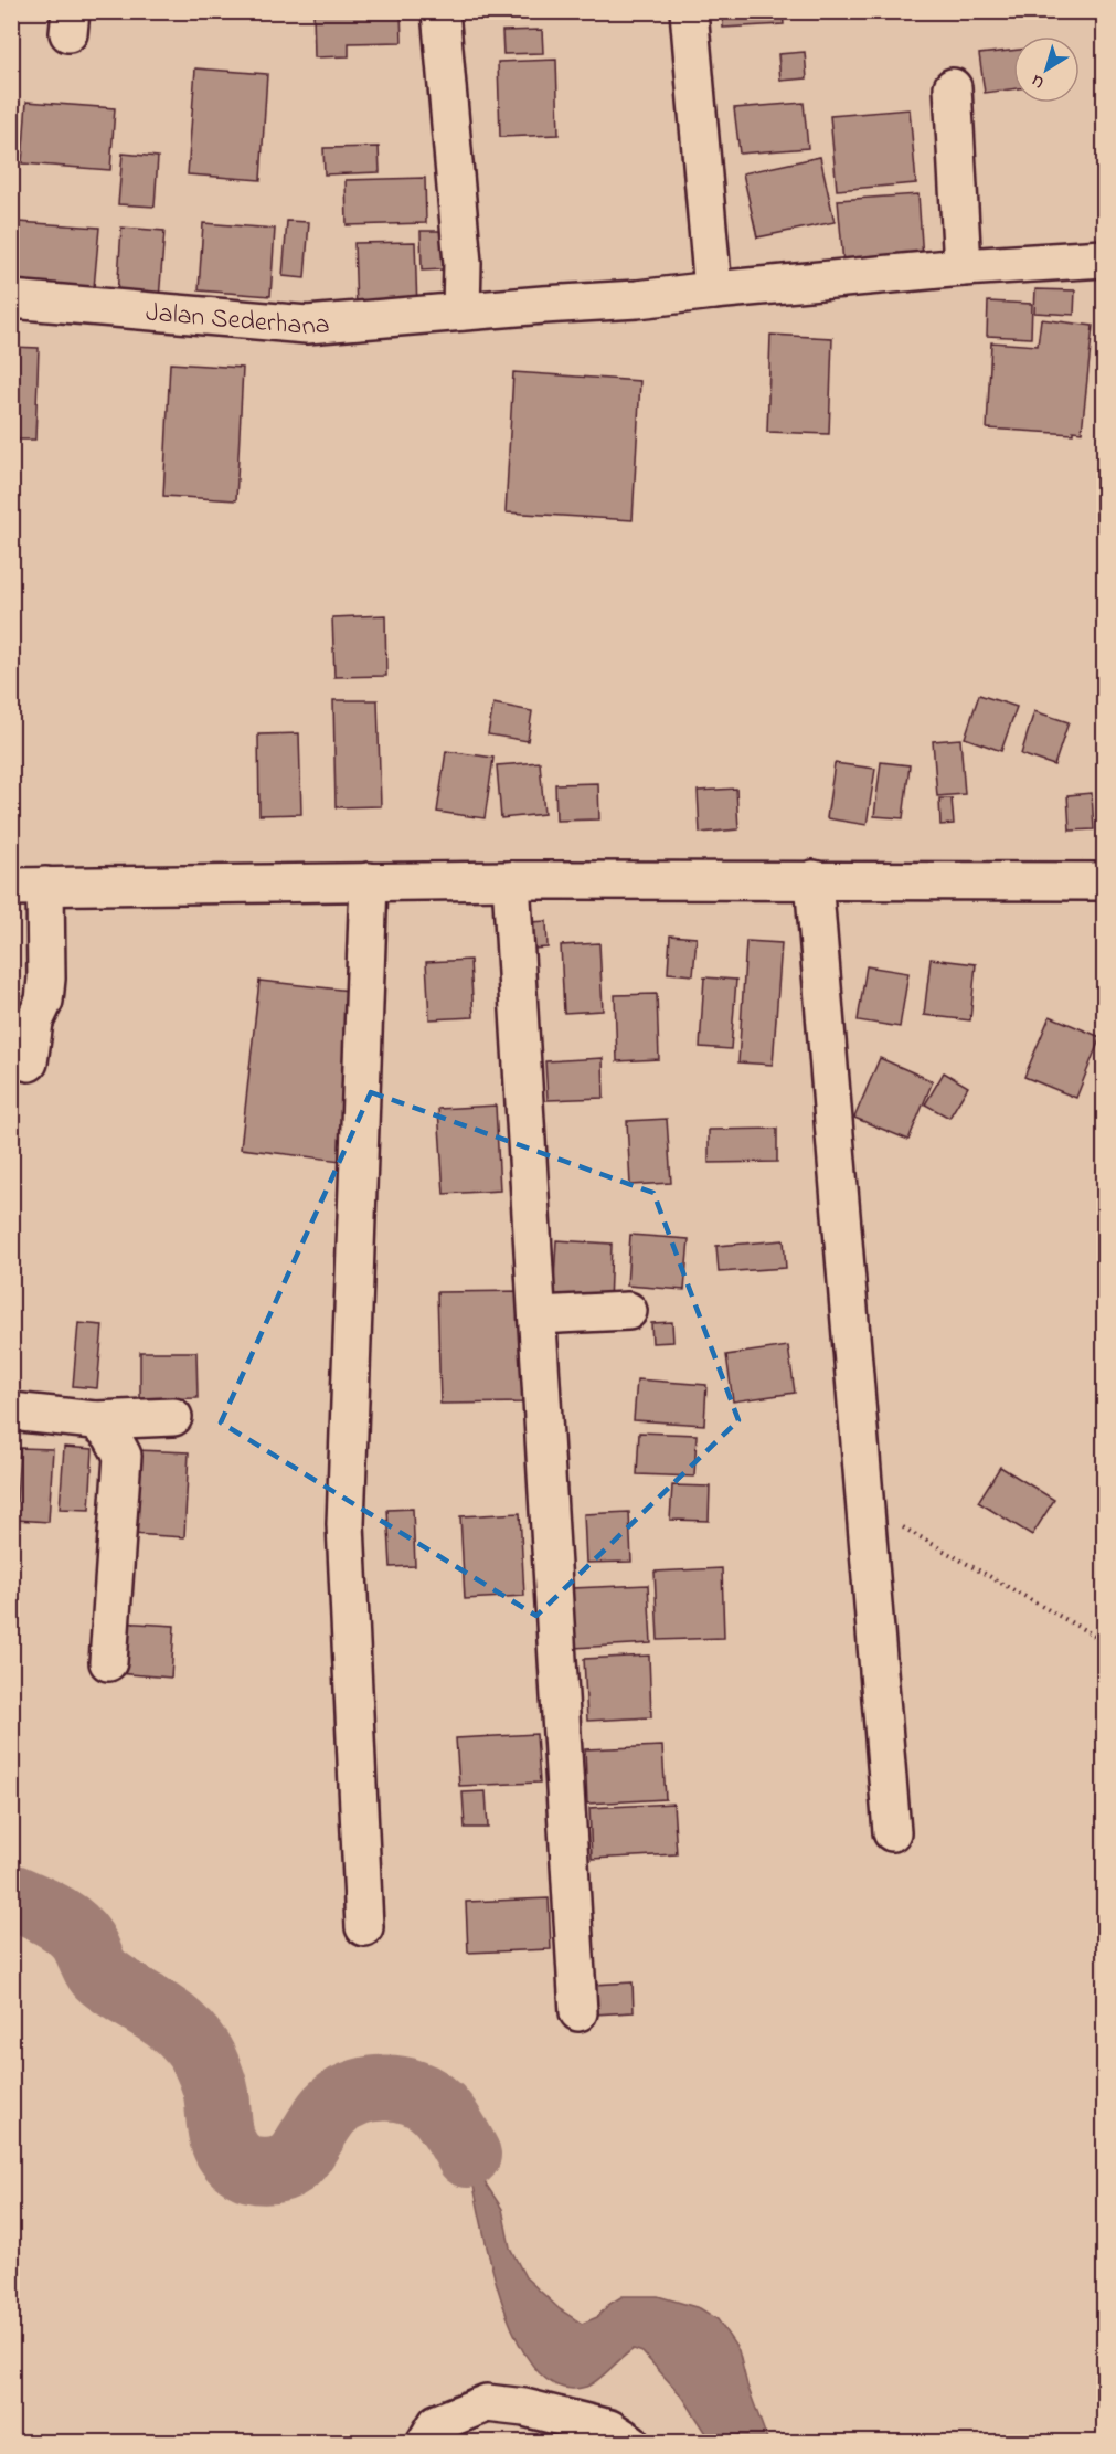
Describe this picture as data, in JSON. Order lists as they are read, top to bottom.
{
  "streets": {
    "main road": ["Jalan Sederhana"]
  },
  "north": "bottom left"
}
